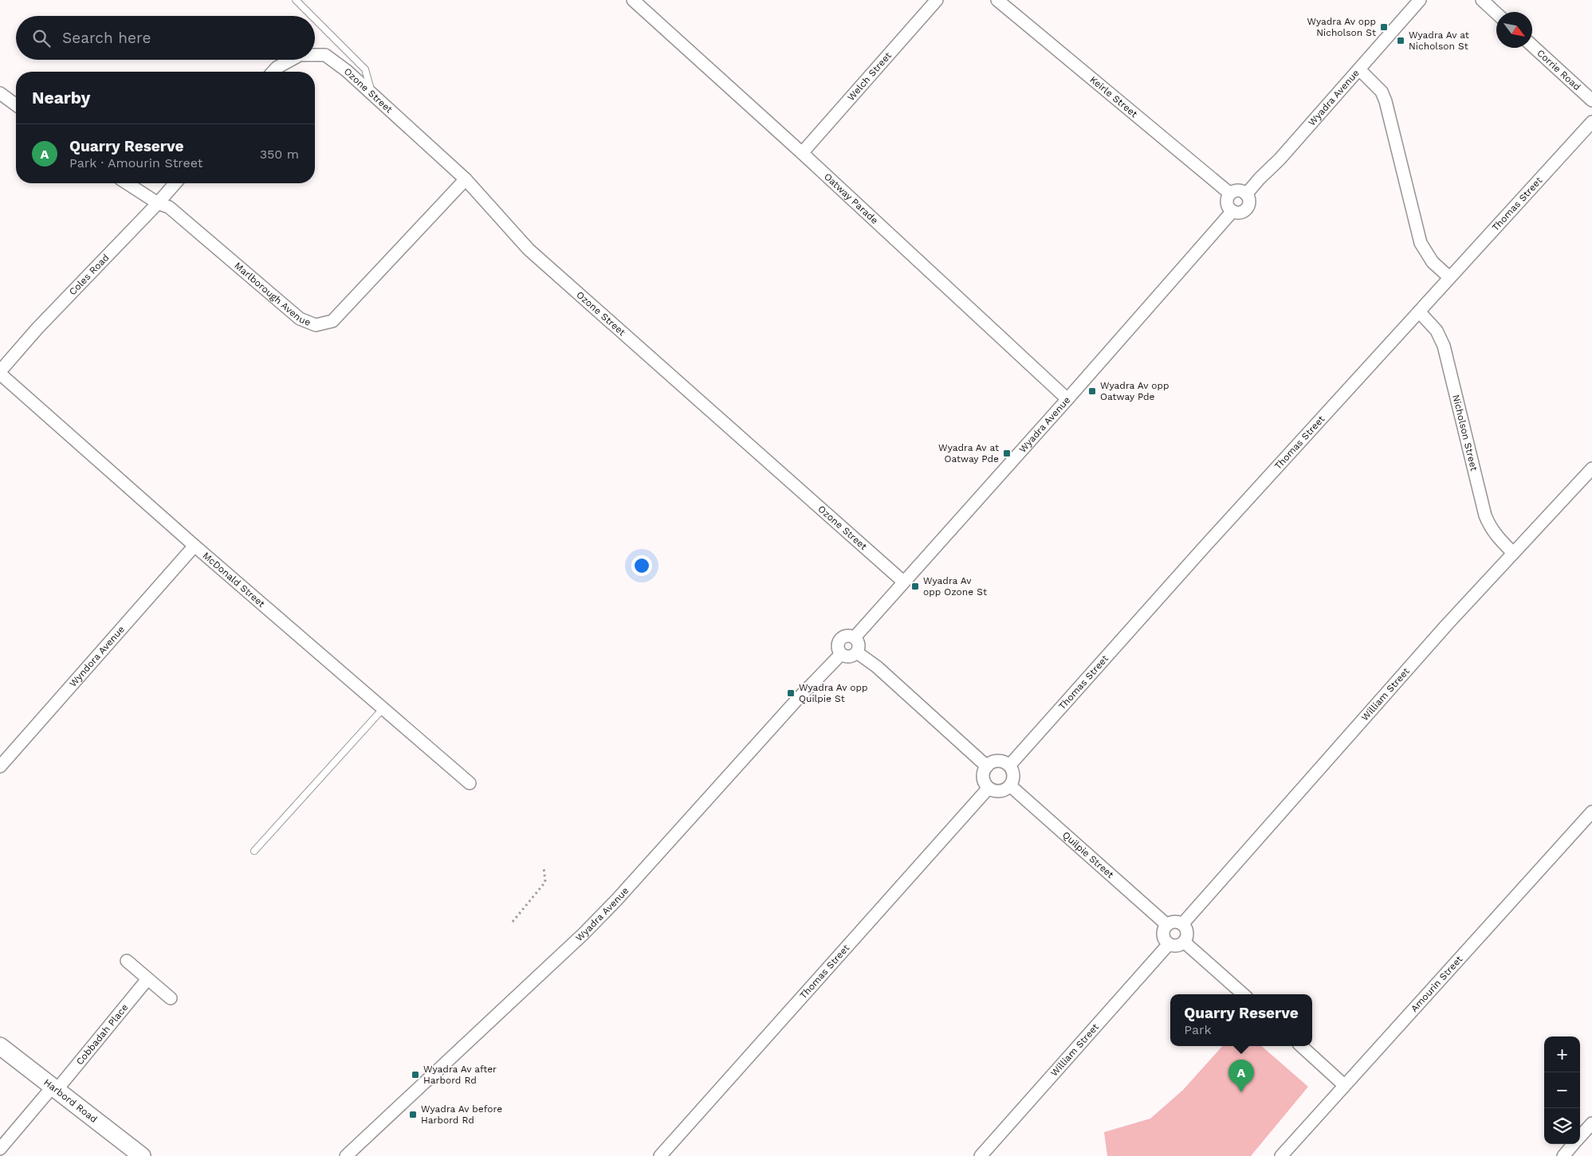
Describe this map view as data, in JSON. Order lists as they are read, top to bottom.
{
  "streets": {
    "main road": ["Harbord Road"],
    "street": [
      "Corrie Road",
      "Welch Street",
      "Ozone Street",
      "Keirle Street",
      "Wyadra Avenue",
      "Oatway Parade",
      "Thomas Street",
      "Coles Road",
      "Marlborough Avenue",
      "Nicholson Street",
      "McDonald Street",
      "Wyndora Avenue",
      "William Street",
      "Quilpie Street",
      "Amourin Street",
      "Cobbadah Place"
    ]
  },
  "crossings": [
    ["Welch Street", "Oatway Parade"],
    ["Ozone Street", "Wyadra Avenue"],
    ["Ozone Street", "Marlborough Avenue"],
    ["Keirle Street", "Wyadra Avenue"],
    ["Wyadra Avenue", "Oatway Parade"],
    ["Thomas Street", "Nicholson Street"],
    ["Thomas Street", "Quilpie Street"],
    ["Coles Road", "Marlborough Avenue"],
    ["Nicholson Street", "William Street"],
    ["McDonald Street", "Wyndora Avenue"],
    ["William Street", "Quilpie Street"],
    ["Cobbadah Place", "Harbord Road"]
  ],
  "places": {
    "transit": [
      "Wyadra Av opp Nicholson St",
      "Wyadra Av at Nicholson St",
      "Wyadra Av opp Oatway Pde",
      "Wyadra Av at Oatway Pde",
      "Wyadra Av opp Ozone St",
      "Wyadra Av opp Quilpie St",
      "Wyadra Av after Harbord Rd",
      "Wyadra Av before Harbord Rd"
    ]
  },
  "north": "bottom right",
  "page": {
    "search": "Search here",
    "heading": "Nearby",
    "list": [
      {
        "mark": "A",
        "name": "Quarry Reserve",
        "note": "Park · Amourin Street",
        "value": "350 m"
      }
    ],
    "popup": ["Quarry Reserve", "Park"],
    "map_buttons": ["+", "−"],
    "pins": "A"
  }
}
